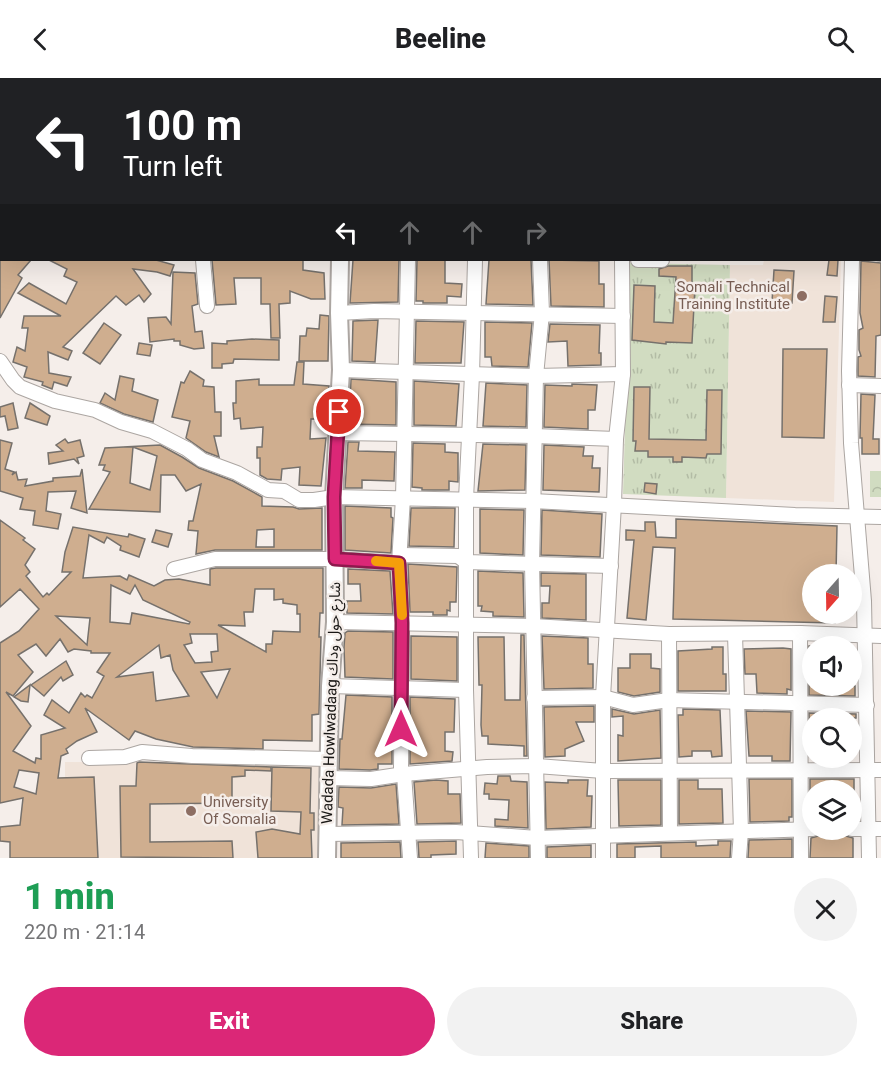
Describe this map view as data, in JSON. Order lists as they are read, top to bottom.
{
  "streets": {
    "street": ["Wadada Howlwadaag شارع حول وداك"]
  },
  "places": ["Somali Technical Training Institute", "University Of Somalia"],
  "north": "bottom",
  "page": {
    "header": "Beeline",
    "turn": ["100 m", "Turn left"],
    "heading": ["1 min", "220 m · 21:14"],
    "buttons": ["Exit", "Share"]
  }
}
